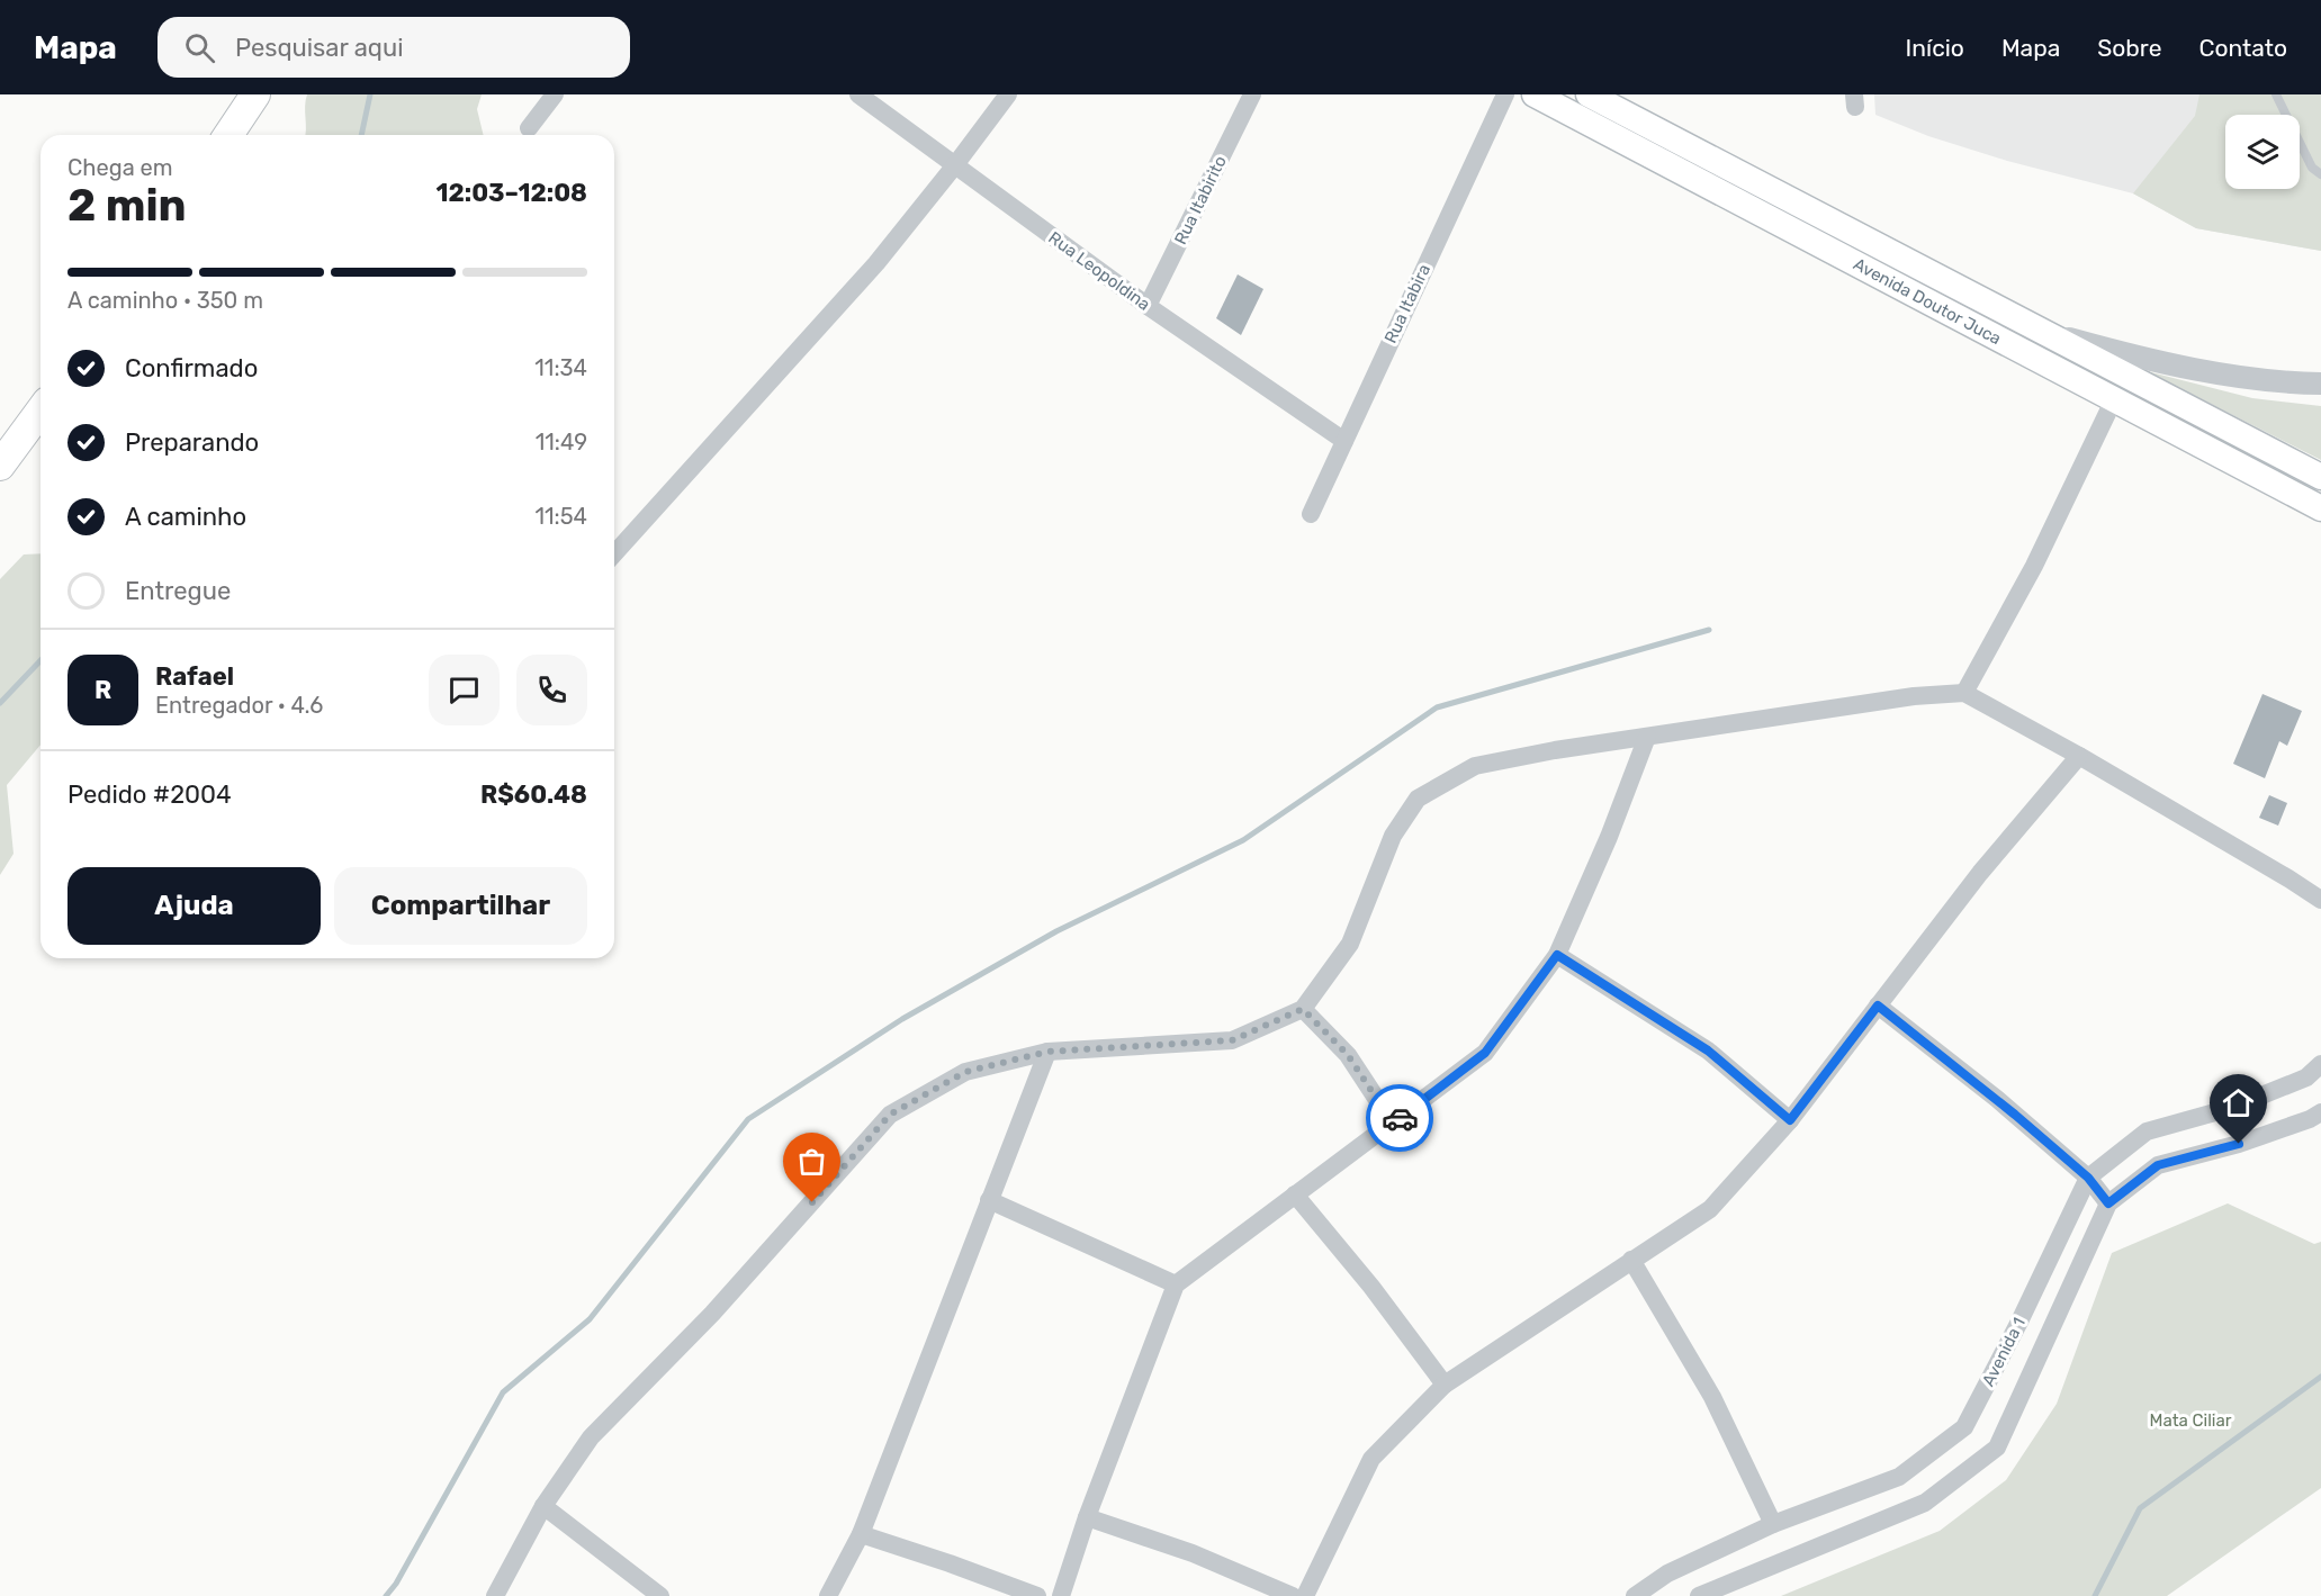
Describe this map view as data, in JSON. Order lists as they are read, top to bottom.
{
  "streets": {
    "main road": ["Avenida Doutor Juca"],
    "street": [
      "Rua Itabirito",
      "Rua Leopoldina",
      "Rua Itabira",
      "Avenida 1"
    ]
  },
  "crossings": [
    ["Rua Itabirito", "Rua Leopoldina"],
    ["Rua Leopoldina", "Rua Itabira"]
  ],
  "parks": ["Mata Ciliar"],
  "page": {
    "header": "Mapa",
    "search": "Pesquisar aqui",
    "nav": [
      "Início",
      "Mapa",
      "Sobre",
      "Contato"
    ],
    "heading": ["2 min", "Chega em", "12:03–12:08"],
    "panel": [
      "Rafael",
      "Entregador · 4.6",
      "Pedido #2004",
      "R$60.48"
    ],
    "bar": "A caminho · 350 m",
    "list": [
      ["Confirmado", "11:34"],
      ["Preparando", "11:49"],
      ["A caminho", "11:54"],
      "Entregue"
    ],
    "round": "R",
    "buttons": ["Ajuda", "Compartilhar"]
  }
}
